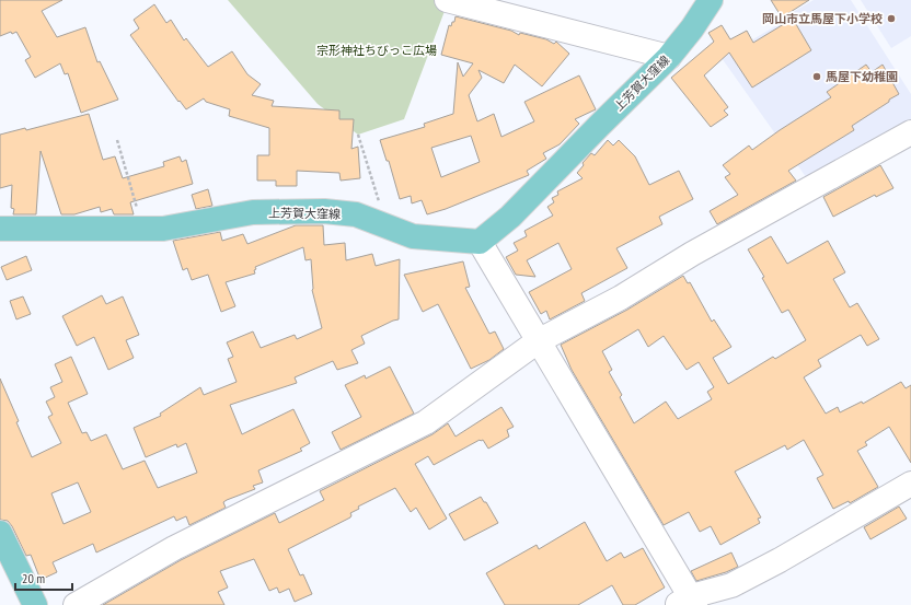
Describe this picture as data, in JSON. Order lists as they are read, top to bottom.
{
  "streets": {
    "main road": ["上芳賀大窪線"]
  },
  "parks": ["宗形神社ちびっこ広場"],
  "places": ["岡山市立馬屋下小学校", "馬屋下幼稚園"],
  "scale_bar": "20 m"
}
